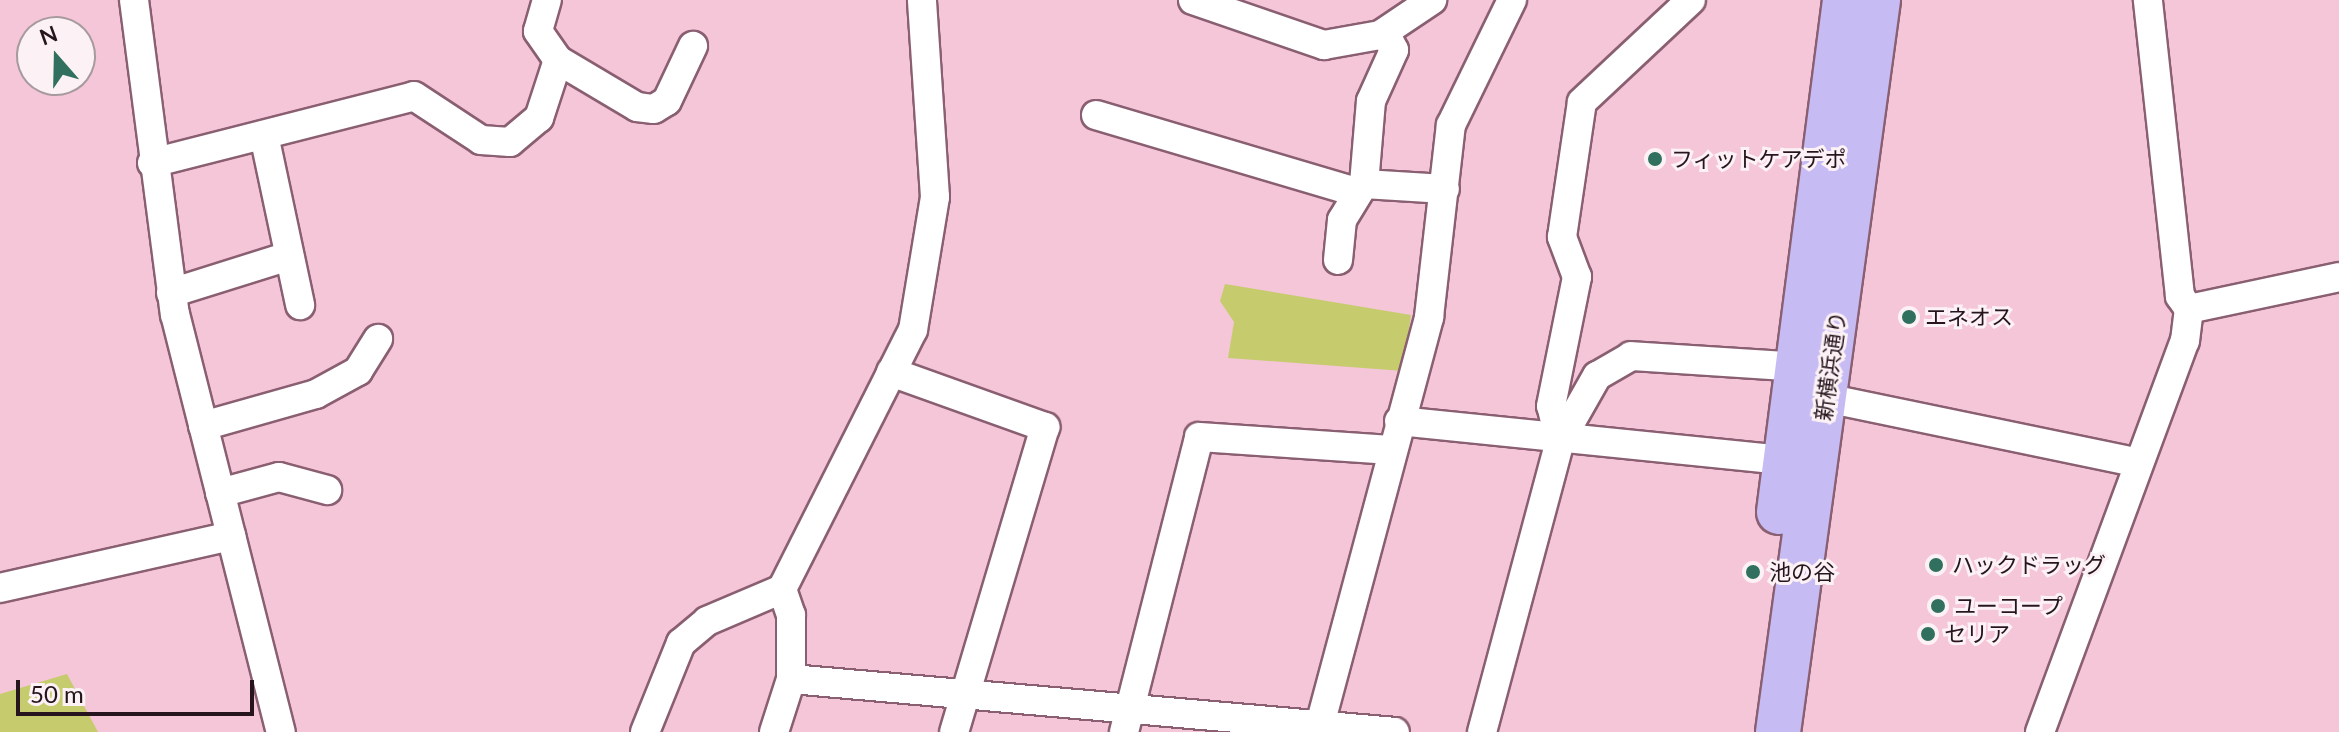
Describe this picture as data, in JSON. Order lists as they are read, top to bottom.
{
  "streets": {
    "main road": ["新横浜通り"]
  },
  "places": [
    "フィットケアデポ",
    "エネオス",
    "ハックドラッグ",
    "池の谷",
    "ユーコープ",
    "セリア"
  ],
  "scale_bar": "50 m",
  "north": "top"
}
